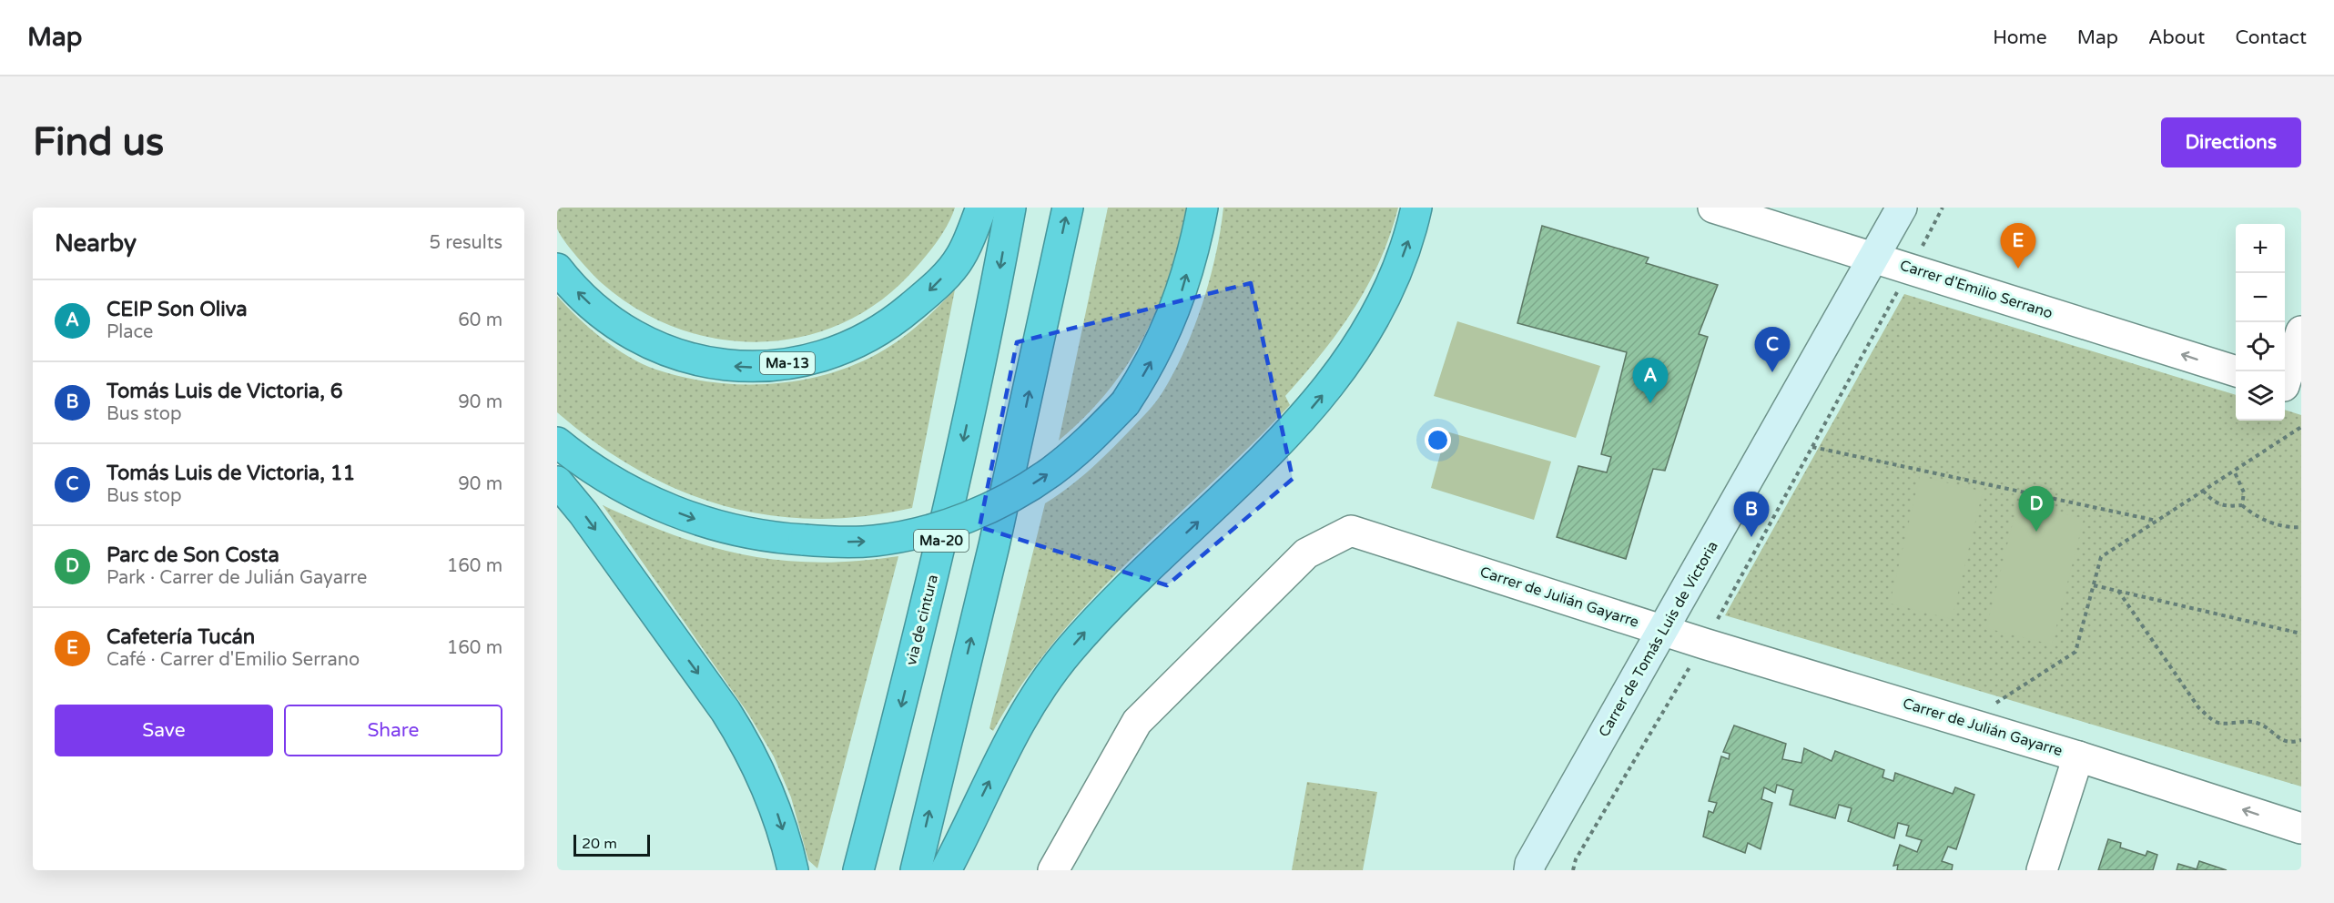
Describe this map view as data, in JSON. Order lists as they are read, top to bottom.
{
  "streets": {
    "highway": ["Ma-13", "Ma-20", "via de cintura"],
    "street": ["Carrer d'Emilio Serrano", "Carrer de Julián Gayarre", "Carrer de Tomás Luis de Victoria"]
  },
  "crossings": [
    ["Carrer d'Emilio Serrano", "Carrer de Tomás Luis de Victoria"],
    ["Carrer de Julián Gayarre", "Carrer de Tomás Luis de Victoria"]
  ],
  "one_way": ["Carrer d'Emilio Serrano"],
  "scale_bar": "20 m",
  "page": {
    "header": "Map",
    "nav": [
      "Home",
      "Map",
      "About",
      "Contact"
    ],
    "buttons": [
      "Directions",
      ["Save", "Share"]
    ],
    "title": "Find us",
    "heading": ["Nearby", "5 results"],
    "pins": [
      "E",
      "C",
      "A",
      "D",
      "B"
    ],
    "map_buttons": ["+", "−"],
    "list": [
      {
        "mark": "A",
        "name": "CEIP Son Oliva",
        "note": "Place",
        "value": "60 m"
      },
      {
        "mark": "B",
        "name": "Tomás Luis de Victoria, 6",
        "note": "Bus stop",
        "value": "90 m"
      },
      {
        "mark": "C",
        "name": "Tomás Luis de Victoria, 11",
        "note": "Bus stop",
        "value": "90 m"
      },
      {
        "mark": "D",
        "name": "Parc de Son Costa",
        "note": "Park · Carrer de Julián Gayarre",
        "value": "160 m"
      },
      {
        "mark": "E",
        "name": "Cafetería Tucán",
        "note": "Café · Carrer d'Emilio Serrano",
        "value": "160 m"
      }
    ],
    "scale": "20 m"
  }
}
